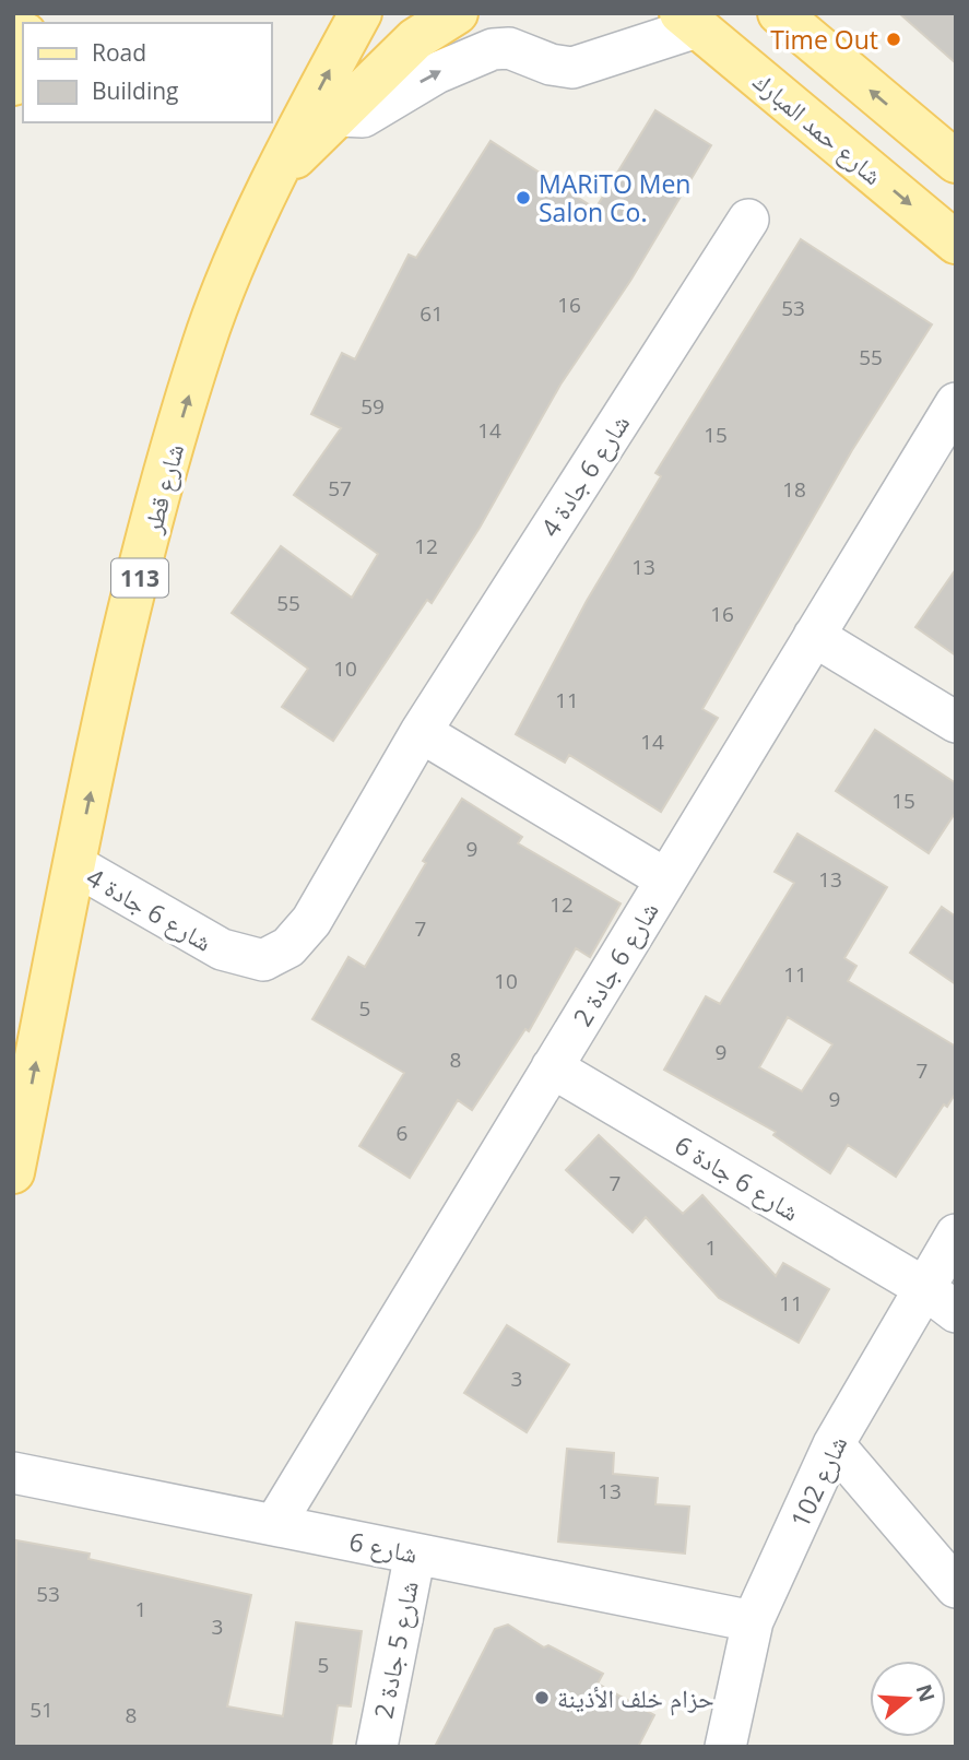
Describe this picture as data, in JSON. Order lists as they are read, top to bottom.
{
  "streets": {
    "main road": ["شارع حمد المبارك", "شارع قطر", "113"],
    "street": [
      "شارع 6 جادة 4",
      "شارع 6 جادة 2",
      "شارع 6 جادة 6",
      "شارع 102",
      "شارع 6",
      "شارع 5 جادة 2"
    ]
  },
  "crossings": [
    ["شارع 6 جادة 4", "شارع قطر"],
    ["شارع 6 جادة 2", "شارع 6 جادة 6"],
    ["شارع 6 جادة 2", "شارع 6"],
    ["شارع 6 جادة 6", "شارع 102"],
    ["شارع 102", "شارع 6"],
    ["شارع 6", "شارع 5 جادة 2"]
  ],
  "one_way": ["شارع قطر"],
  "places": ["Time Out", "MARiTO Men Salon Co.", "حزام خلف الأذينة"],
  "house_numbers": [
    "16",
    "53",
    "61",
    "55",
    "59",
    "14",
    "15",
    "57",
    "18",
    "12",
    "13",
    "55",
    "16",
    "10",
    "11",
    "14",
    "15",
    "9",
    "13",
    "12",
    "7",
    "11",
    "10",
    "5",
    "9",
    "8",
    "7",
    "9",
    "6",
    "7",
    "1",
    "11",
    "3",
    "13",
    "53",
    "1",
    "3",
    "5",
    "51",
    "8"
  ],
  "legend": ["Road", "Building"],
  "north": "right"
}
